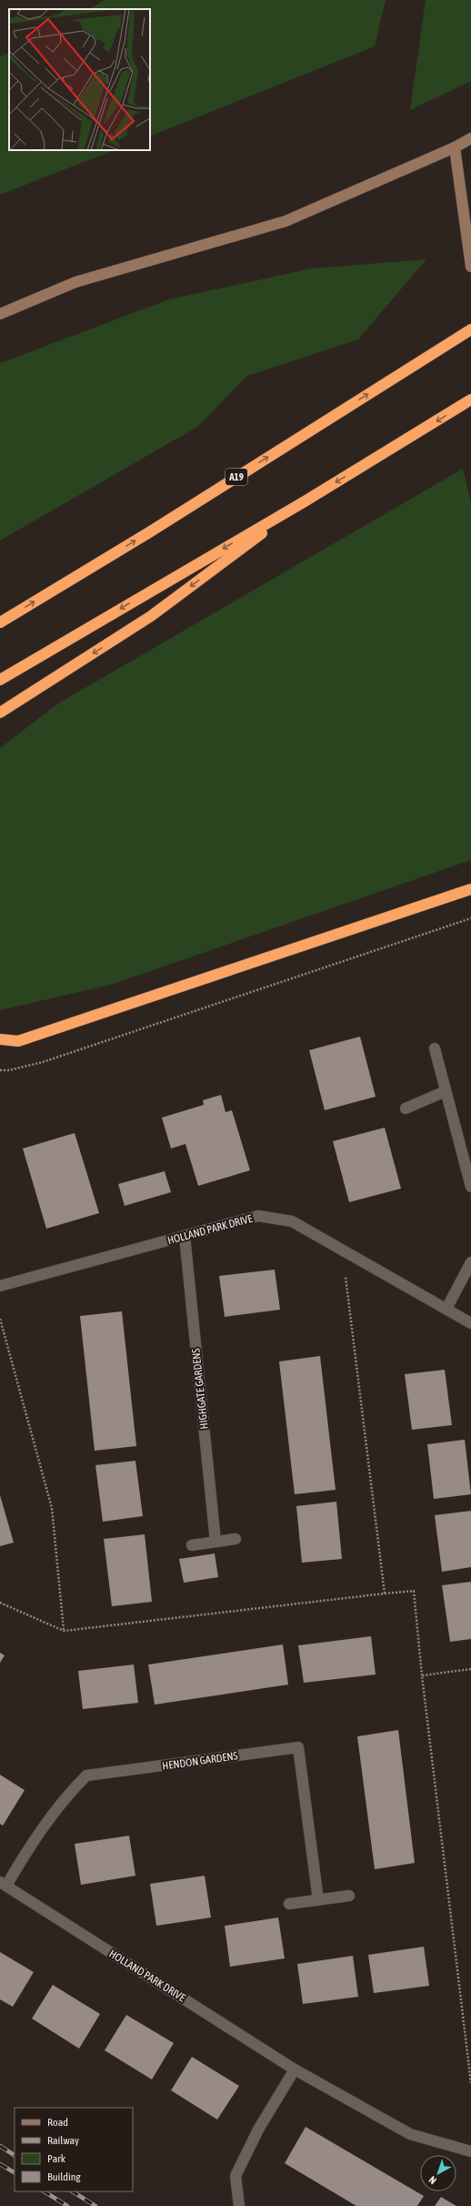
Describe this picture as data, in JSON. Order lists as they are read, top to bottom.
{
  "streets": {
    "highway": ["A19"],
    "street": ["HOLLAND PARK DRIVE", "HIGHGATE GARDENS", "HENDON GARDENS"]
  },
  "crossings": [
    ["HOLLAND PARK DRIVE", "HIGHGATE GARDENS"],
    ["HOLLAND PARK DRIVE", "HENDON GARDENS"]
  ],
  "legend": [
    "Road",
    "Railway",
    "Park",
    "Building"
  ],
  "north": "bottom left"
}
